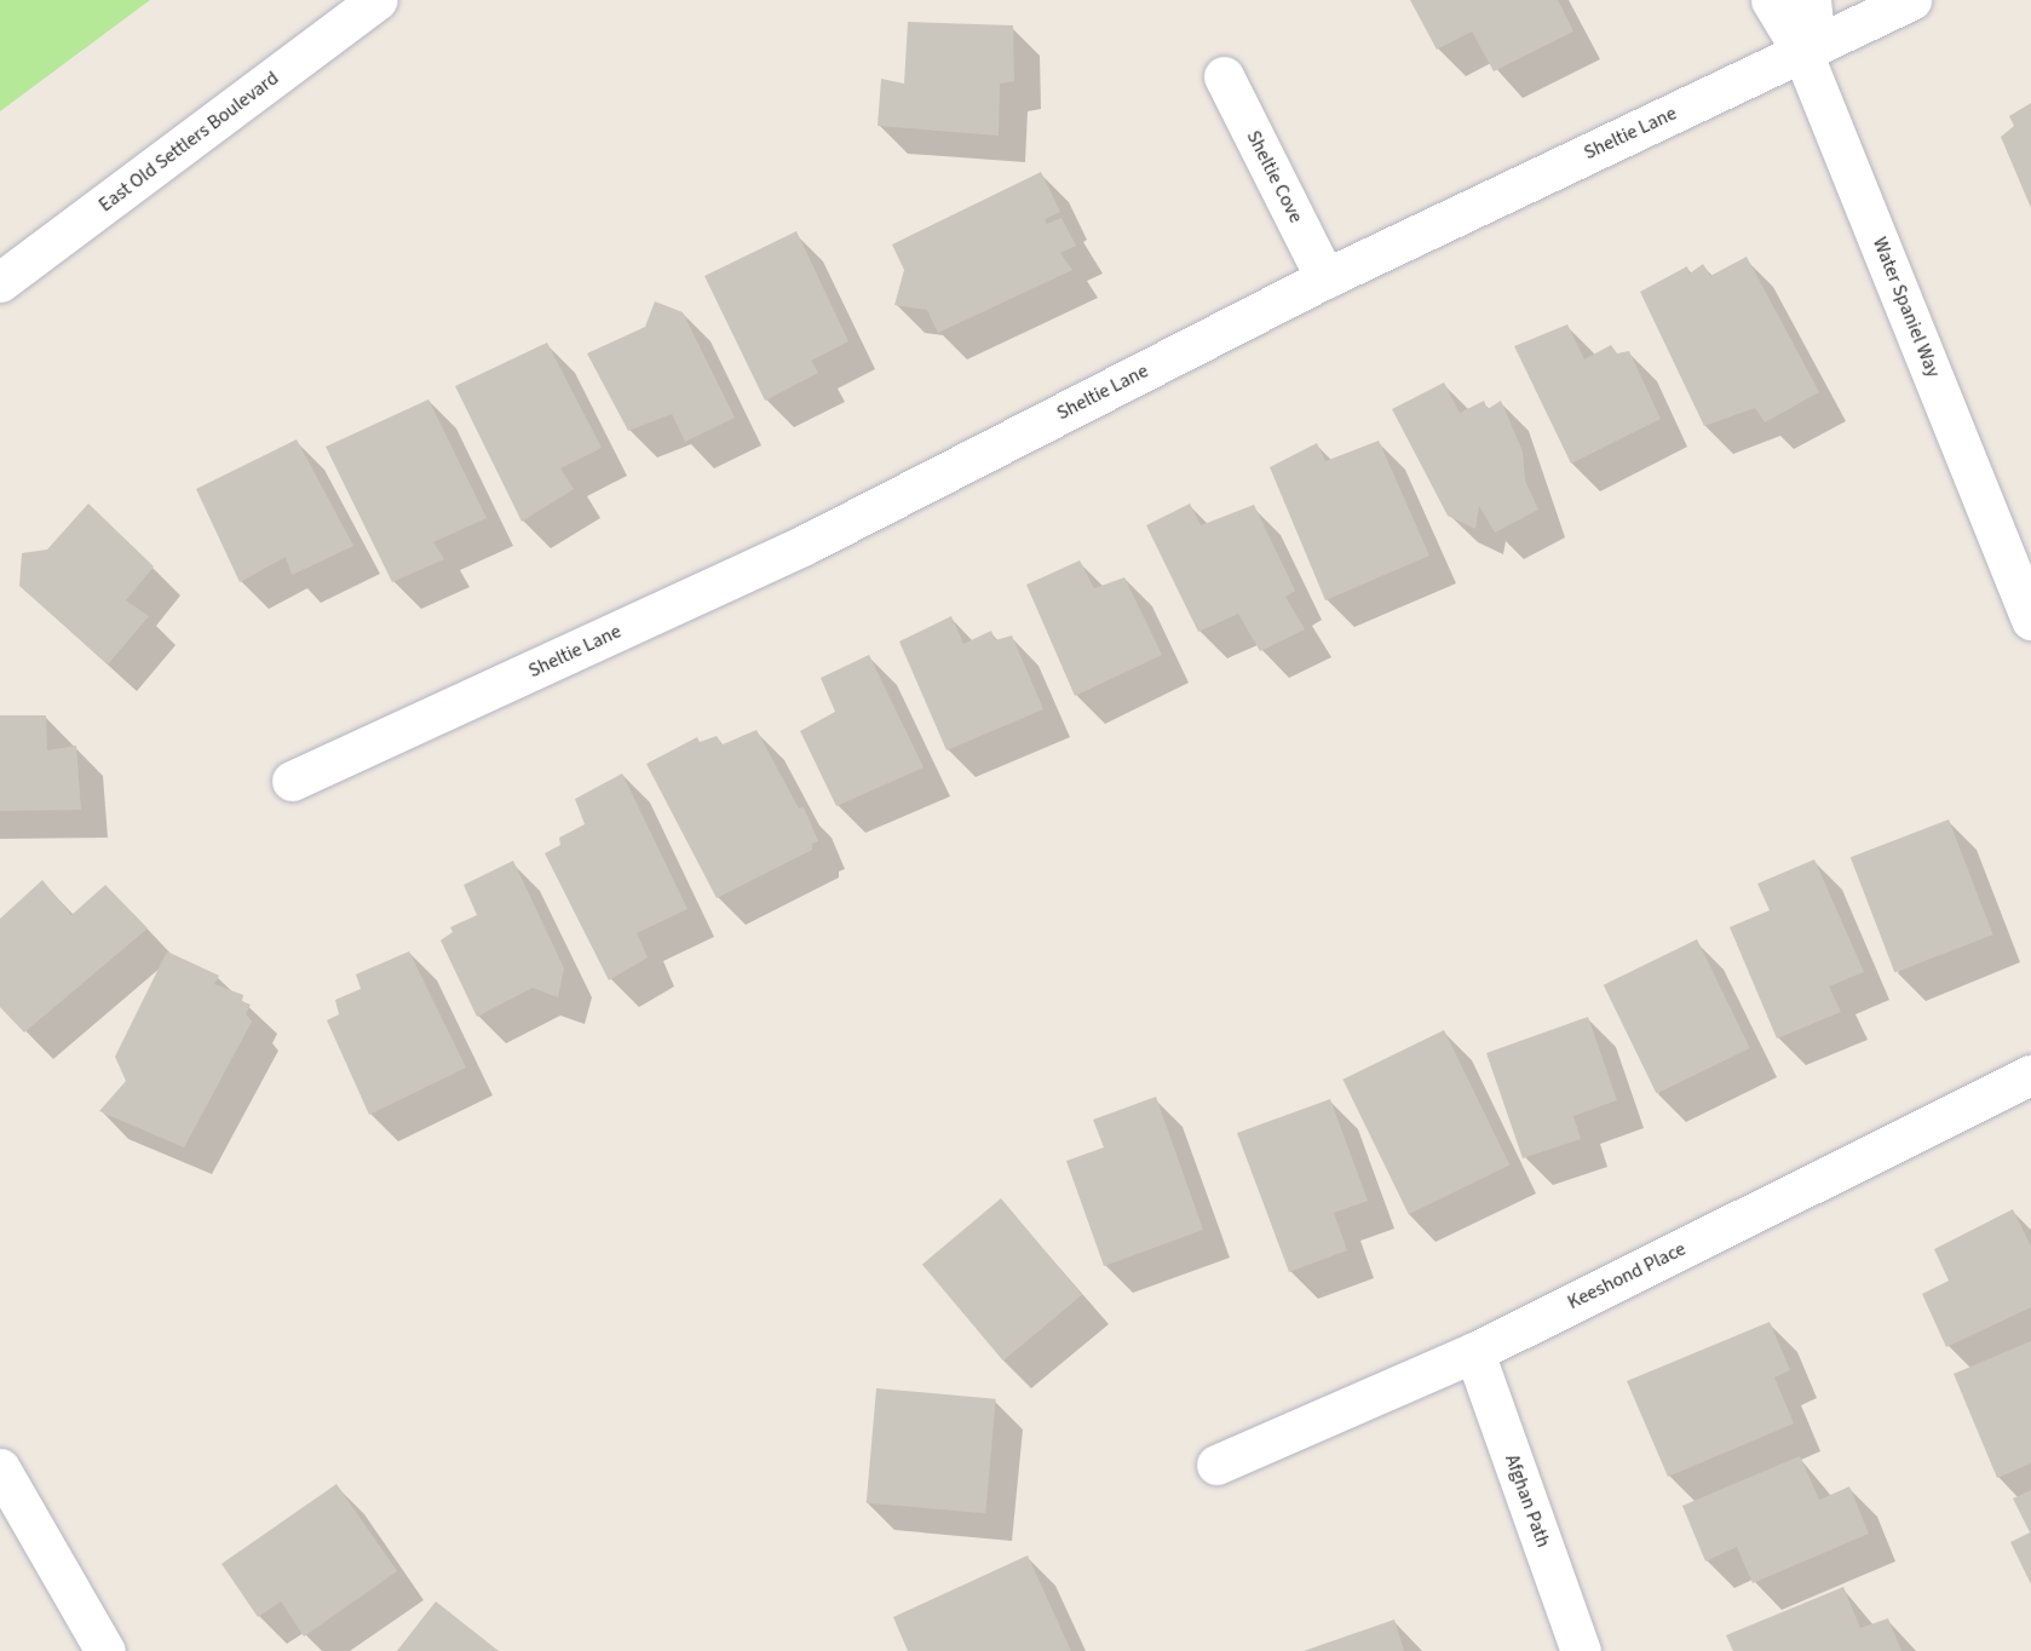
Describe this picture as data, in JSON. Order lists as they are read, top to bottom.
{
  "streets": {
    "street": [
      "Sheltie Lane",
      "East Old Settlers Boulevard",
      "Sheltie Cove",
      "Water Spaniel Way",
      "Keeshond Place",
      "Afghan Path"
    ]
  },
  "crossings": [
    ["Sheltie Lane", "Sheltie Cove"],
    ["Sheltie Lane", "Water Spaniel Way"],
    ["Keeshond Place", "Afghan Path"]
  ]
}
